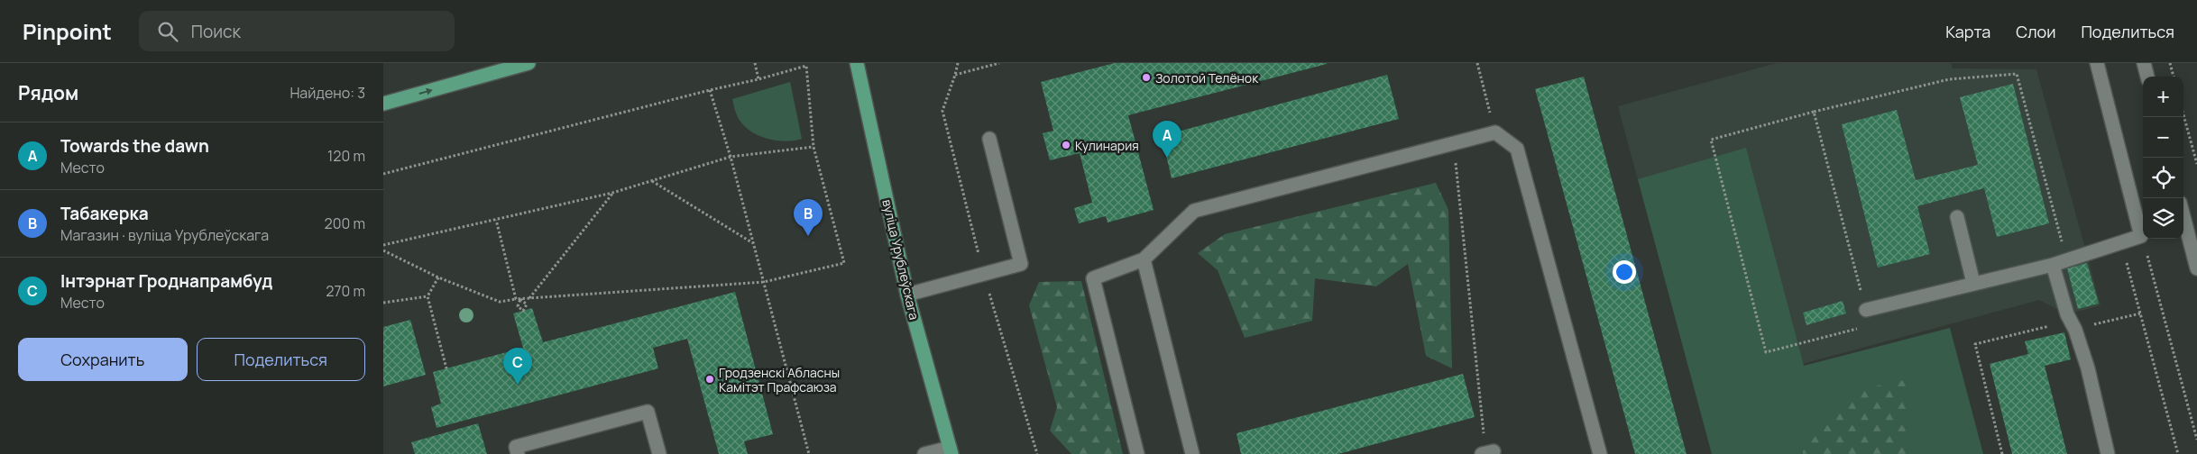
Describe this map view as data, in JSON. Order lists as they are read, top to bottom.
{
  "streets": {
    "main road": ["вуліца Урублеўскага"]
  },
  "places": ["Золотой Телёнок", "Кулинария", "Гродзенскі Абласны Камітэт Прафсаюза"],
  "page": {
    "header": "Pinpoint",
    "search": "Поиск",
    "nav": ["Карта", "Слои", "Поделиться"],
    "heading": ["Рядом", "Найдено: 3"],
    "map_buttons": ["+", "−"],
    "pins": ["A", "B", "C"],
    "list": [
      {
        "mark": "A",
        "name": "Towards the dawn",
        "note": "Место",
        "value": "120 m"
      },
      {
        "mark": "B",
        "name": "Табакерка",
        "note": "Магазин · вуліца Урублеўскага",
        "value": "200 m"
      },
      {
        "mark": "C",
        "name": "Інтэрнат Гроднапрамбуд",
        "note": "Место",
        "value": "270 m"
      }
    ],
    "buttons": ["Сохранить", "Поделиться"]
  }
}
